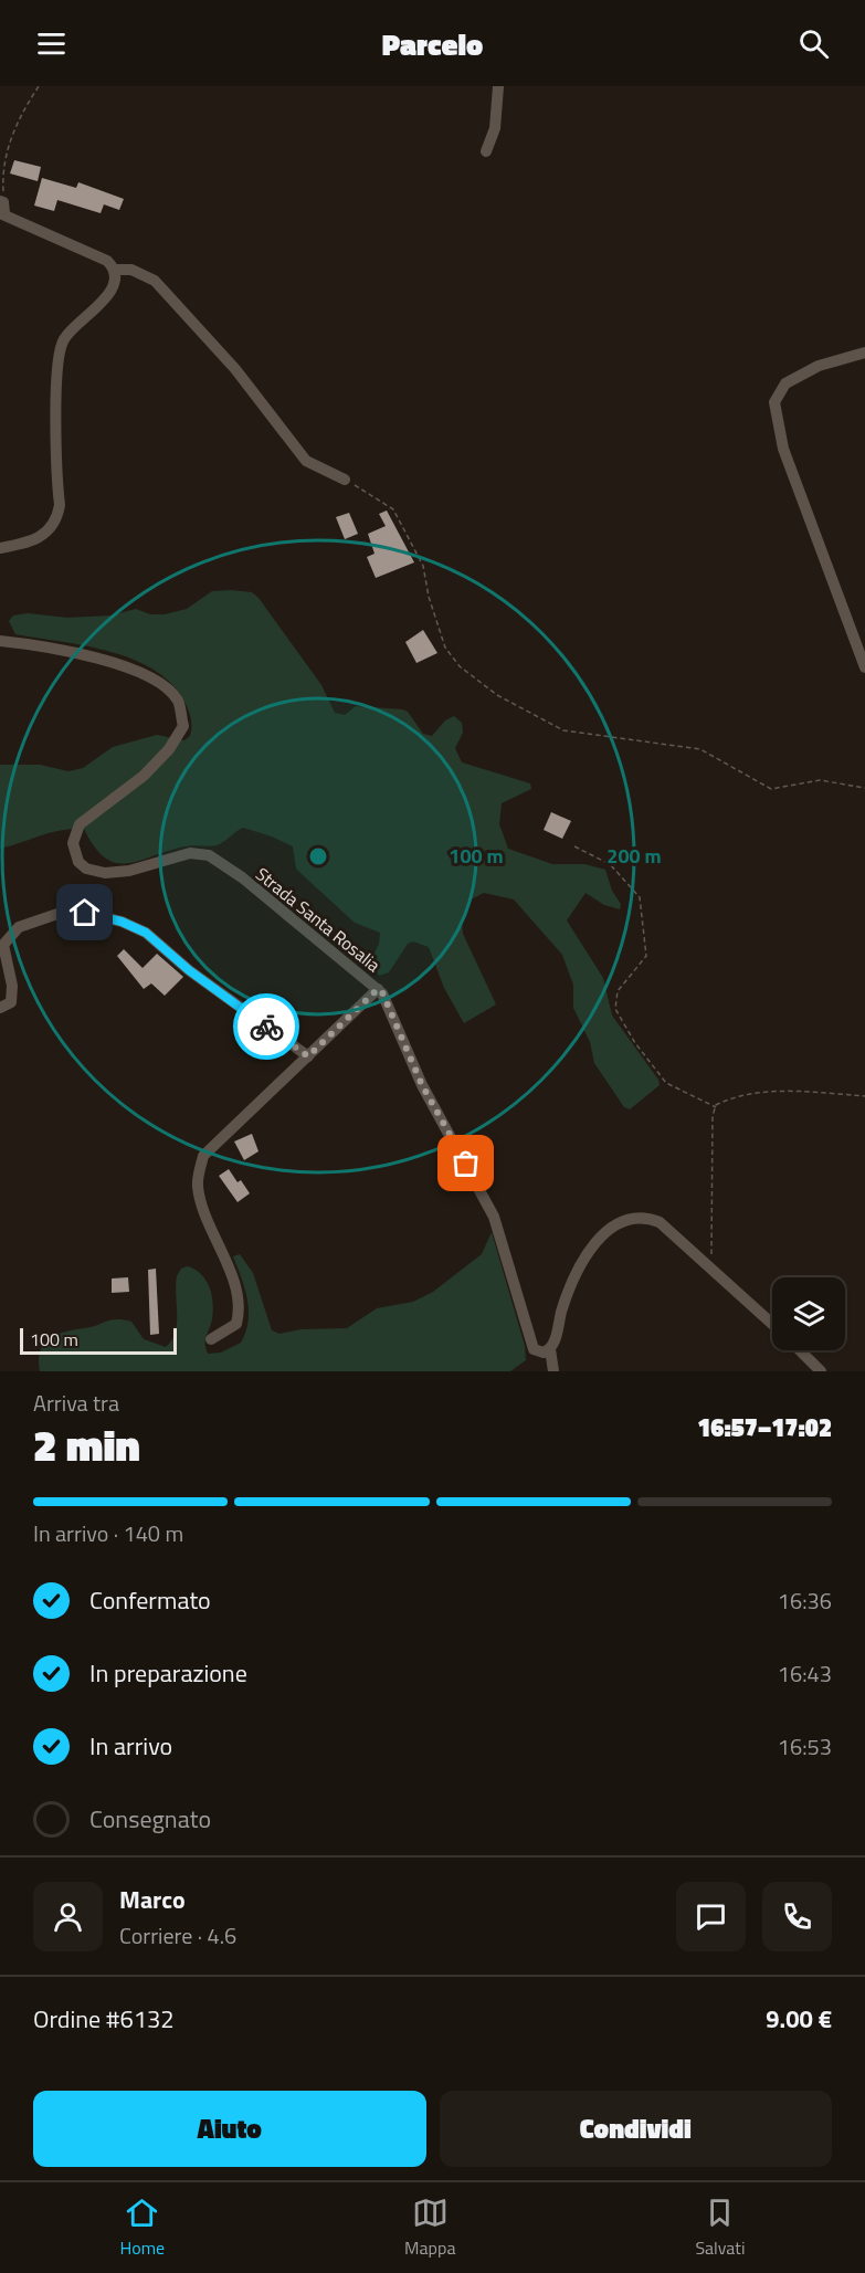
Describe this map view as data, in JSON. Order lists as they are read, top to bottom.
{
  "streets": {
    "street": ["Strada Santa Rosalia"]
  },
  "scale_bar": "100 m",
  "page": {
    "header": "Parcelo",
    "scale": "100 m",
    "heading": ["2 min", "Arriva tra", "16:57–17:02"],
    "panel": [
      "Marco",
      "Corriere · 4.6",
      "Ordine #6132",
      "9.00 €"
    ],
    "bar": "In arrivo · 140 m",
    "list": [
      ["Confermato", "16:36"],
      ["In preparazione", "16:43"],
      ["In arrivo", "16:53"],
      "Consegnato"
    ],
    "buttons": ["Aiuto", "Condividi"],
    "tabs": ["Home", "Mappa", "Salvati"]
  },
  "rings": ["100 m", "200 m"]
}
